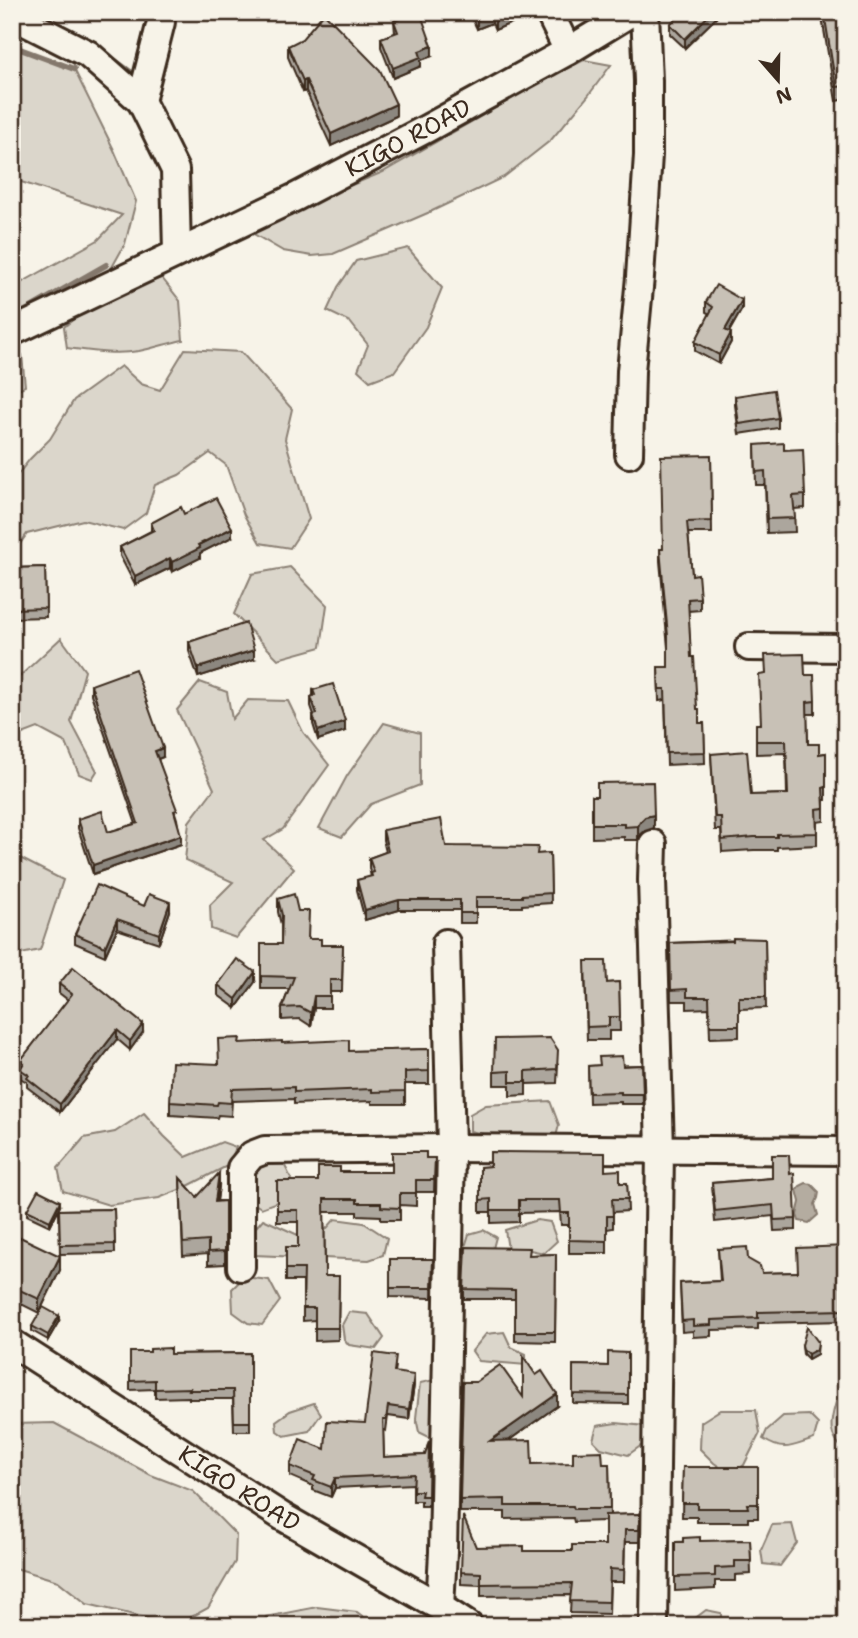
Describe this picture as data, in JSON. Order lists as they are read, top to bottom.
{
  "streets": {
    "street": ["KIGO ROAD"]
  },
  "north": "bottom"
}
